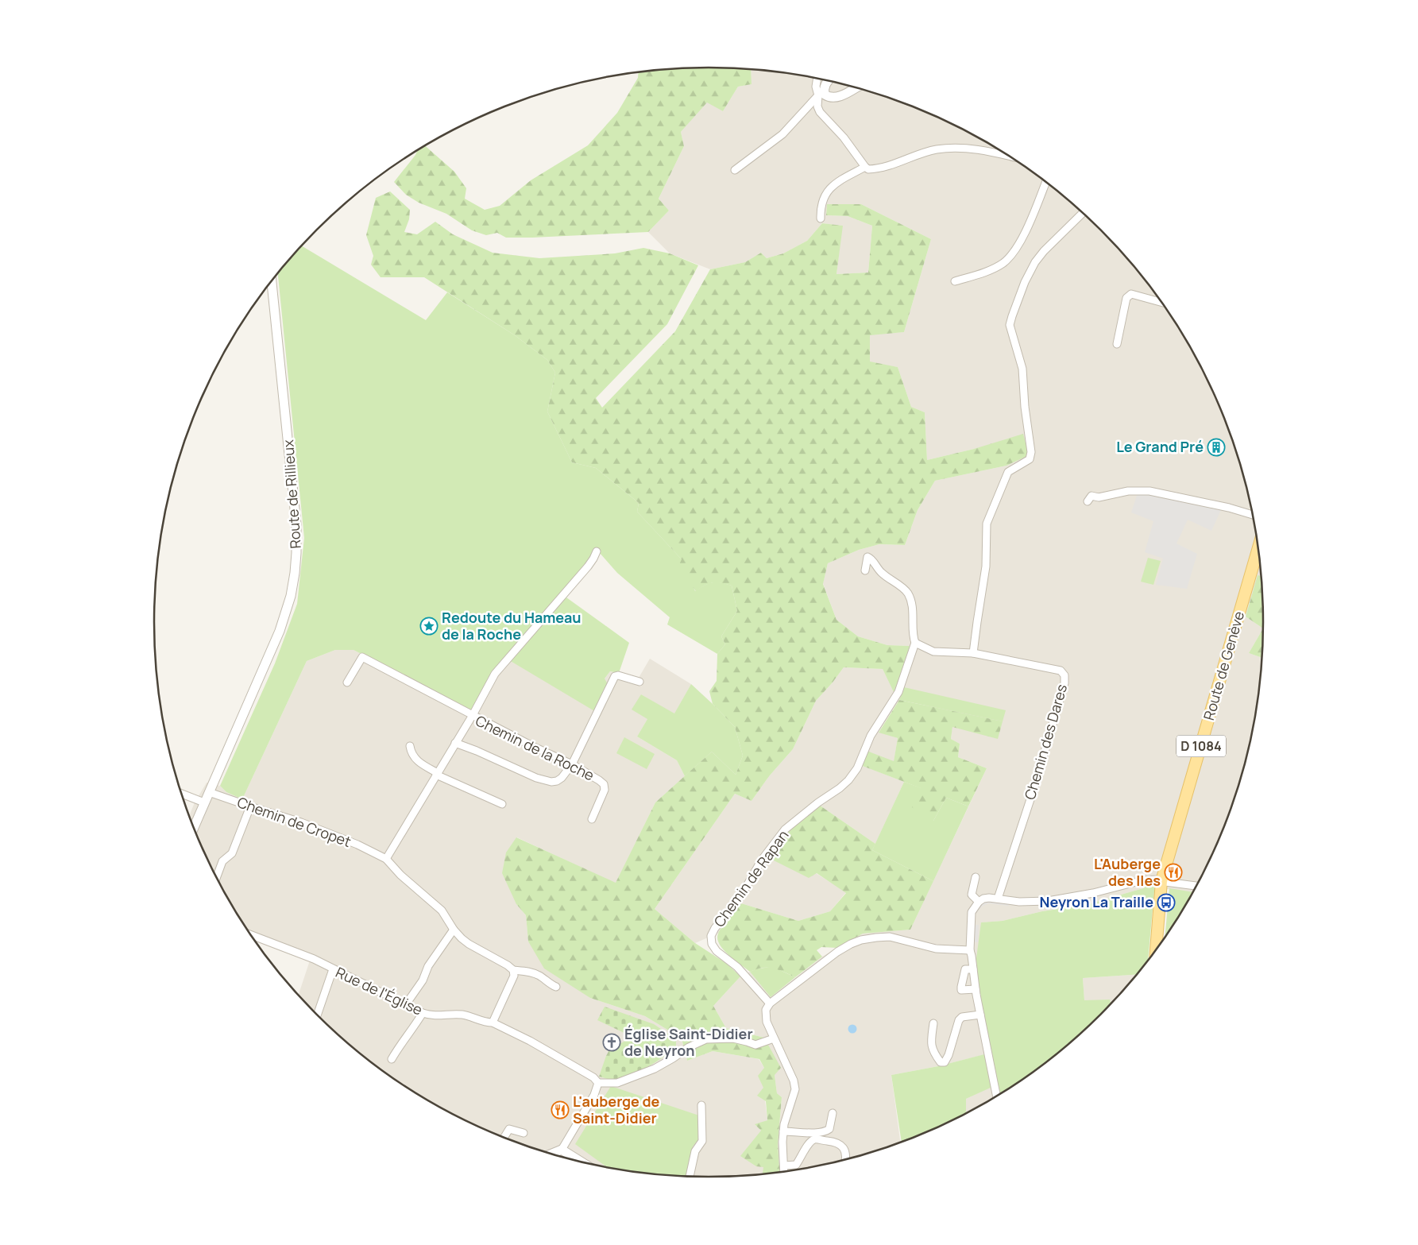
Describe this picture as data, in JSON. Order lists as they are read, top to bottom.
{
  "streets": {
    "main road": ["Route de Genève", "D 1084"],
    "street": [
      "Route de Rillieux",
      "Chemin des Dares",
      "Chemin de la Roche",
      "Chemin de Cropet",
      "Chemin de Rapan",
      "Rue de l'Église"
    ]
  },
  "crossings": [
    ["Route de Rillieux", "Chemin de Cropet"],
    ["Chemin des Dares", "Chemin de Rapan"],
    ["Chemin de la Roche", "Chemin de Cropet"]
  ],
  "places": {
    "building": ["Le Grand Pré"],
    "place": ["Redoute du Hameau de la Roche"],
    "restaurant": ["L'Auberge des Iles", "L'auberge de Saint-Didier"],
    "bus stop": ["Neyron La Traille"],
    "church": ["Église Saint-Didier de Neyron"]
  }
}
